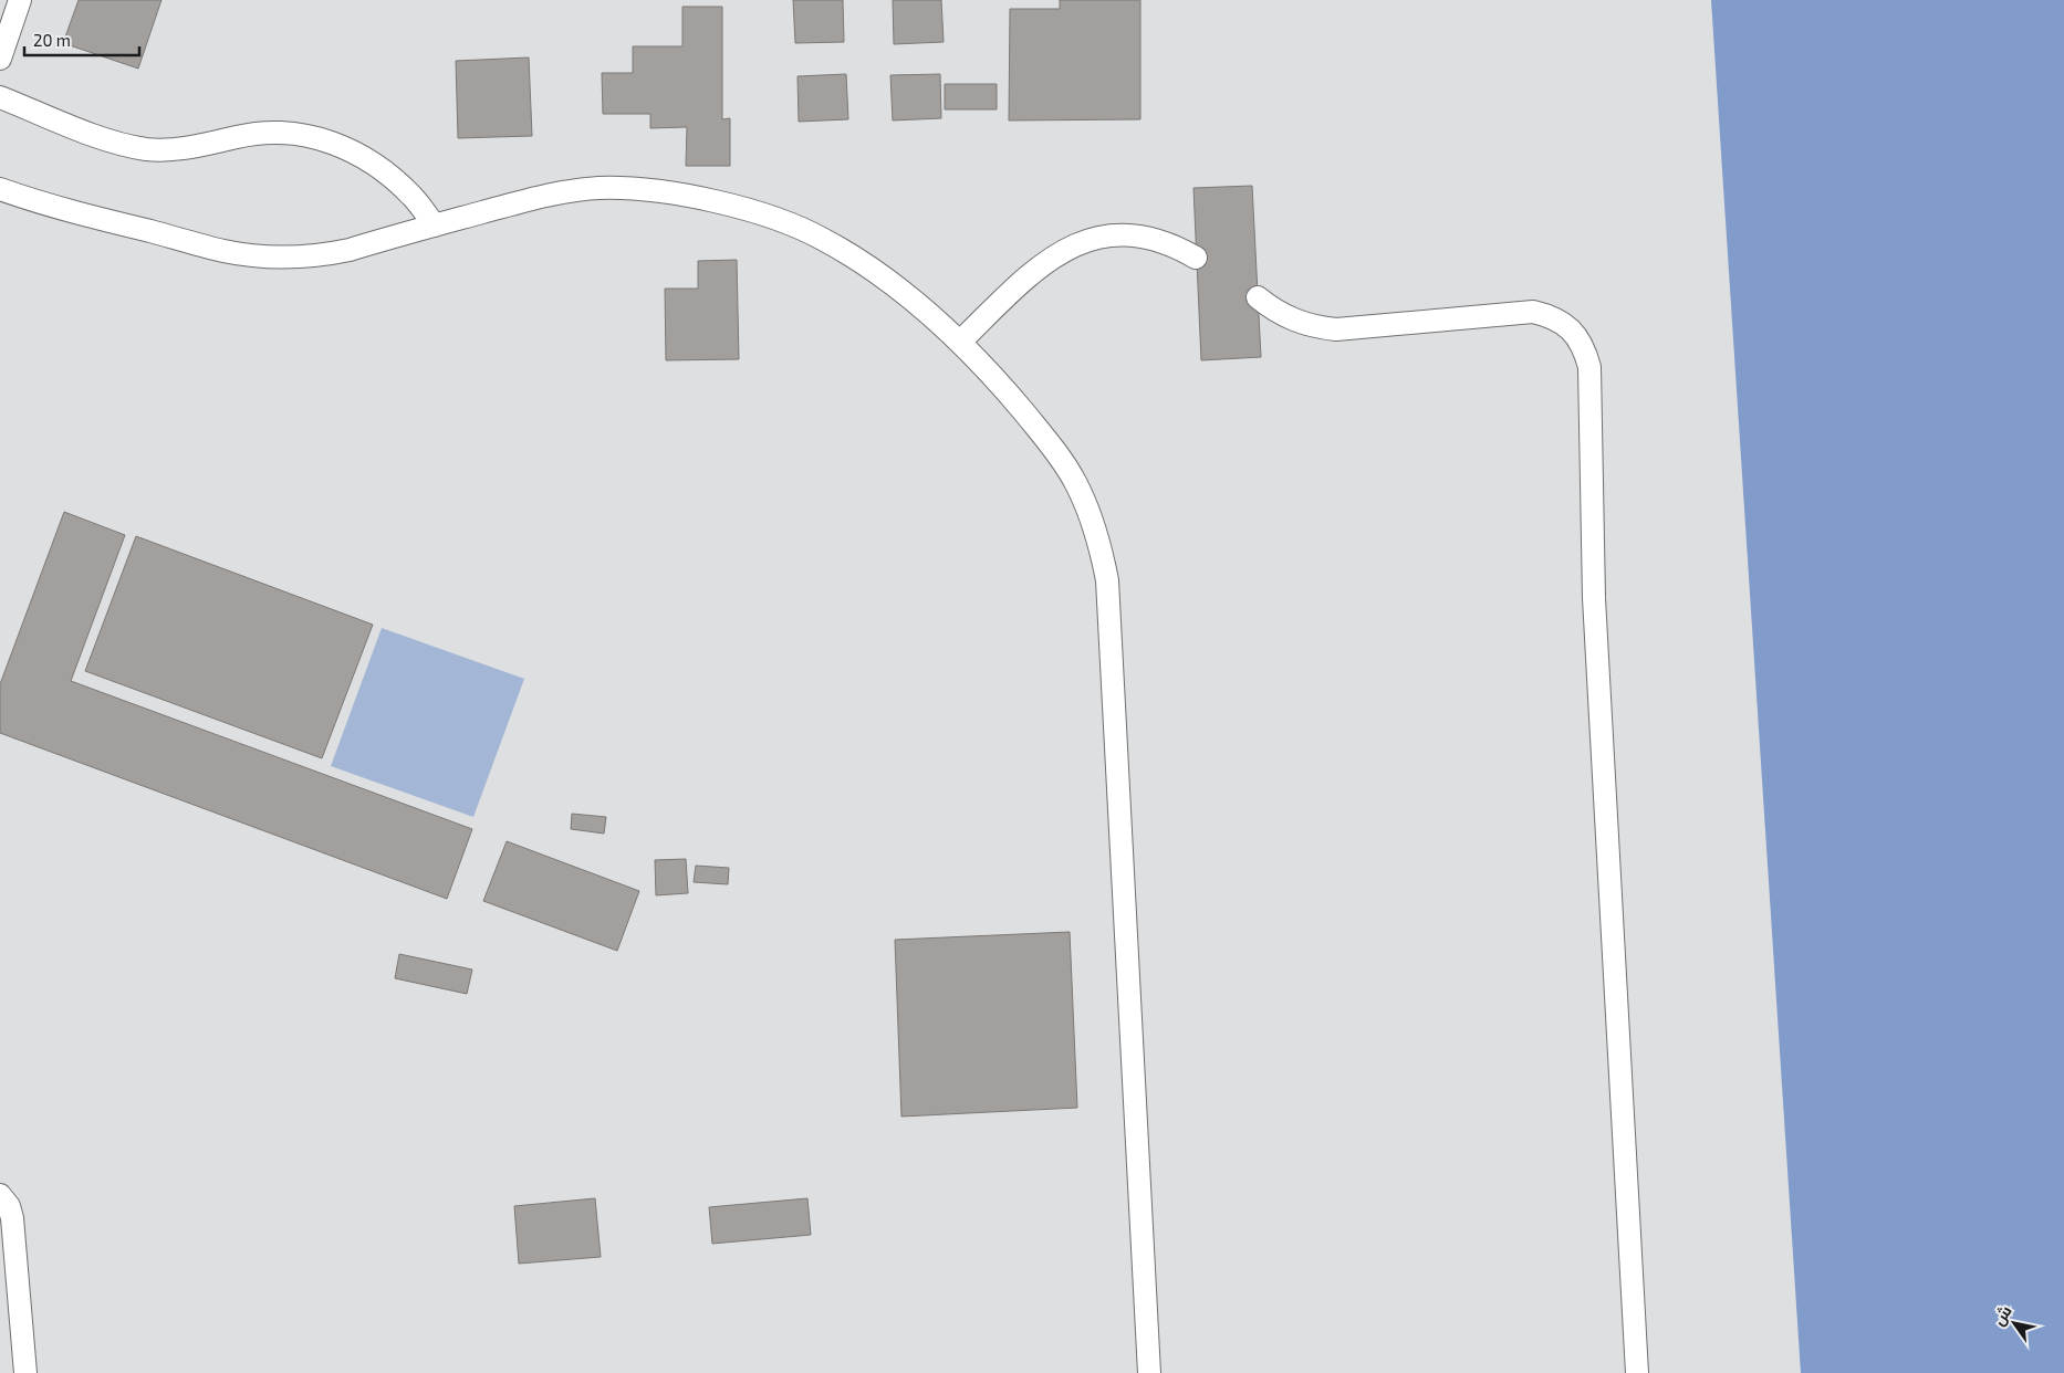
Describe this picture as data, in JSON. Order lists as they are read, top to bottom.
{
  "scale_bar": "20 m",
  "north": "top left"
}
